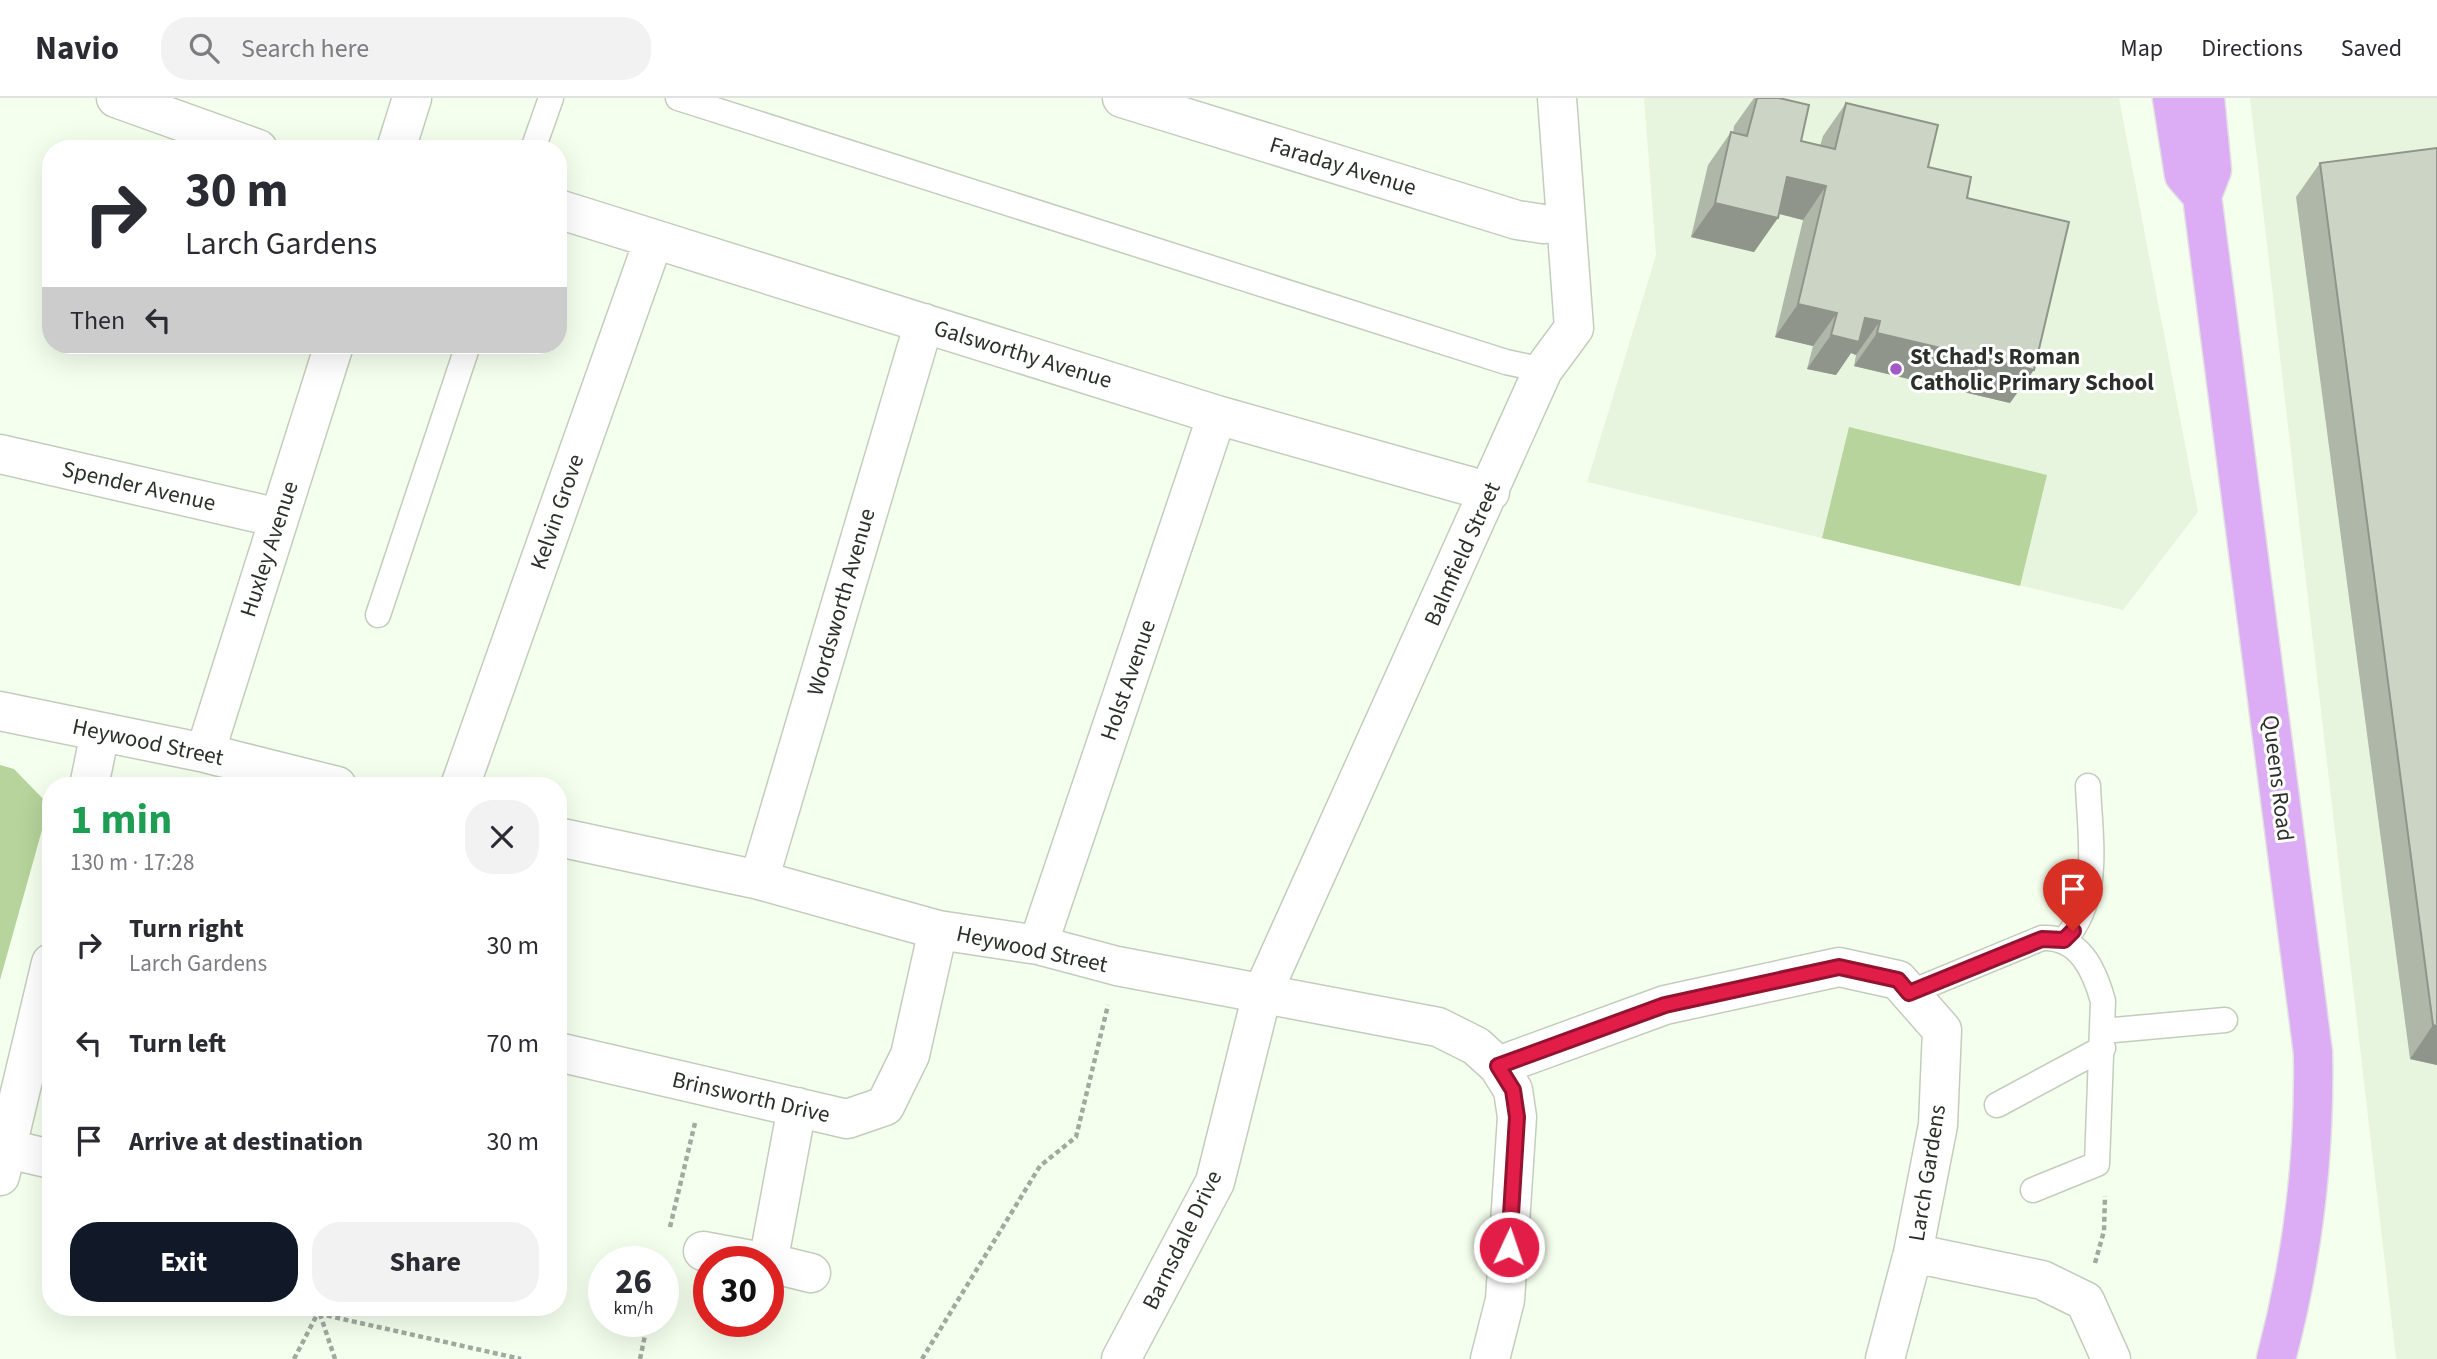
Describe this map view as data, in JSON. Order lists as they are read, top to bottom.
{
  "streets": {
    "highway": ["Queens Road"],
    "street": [
      "Faraday Avenue",
      "Galsworthy Avenue",
      "Spender Avenue",
      "Kelvin Grove",
      "Huxley Avenue",
      "Balmfield Street",
      "Wordsworth Avenue",
      "Holst Avenue",
      "Heywood Street",
      "Brinsworth Drive",
      "Larch Gardens",
      "Barnsdale Drive"
    ]
  },
  "crossings": [
    ["Faraday Avenue", "Balmfield Street"],
    ["Galsworthy Avenue", "Kelvin Grove"],
    ["Galsworthy Avenue", "Balmfield Street"],
    ["Galsworthy Avenue", "Wordsworth Avenue"],
    ["Galsworthy Avenue", "Holst Avenue"],
    ["Spender Avenue", "Huxley Avenue"],
    ["Huxley Avenue", "Heywood Street"],
    ["Balmfield Street", "Heywood Street"],
    ["Balmfield Street", "Barnsdale Drive"],
    ["Wordsworth Avenue", "Heywood Street"],
    ["Holst Avenue", "Heywood Street"],
    ["Heywood Street", "Brinsworth Drive"],
    ["Heywood Street", "Larch Gardens"],
    ["Heywood Street", "Barnsdale Drive"]
  ],
  "places": ["St Chad's Roman Catholic Primary School"],
  "page": {
    "header": "Navio",
    "search": "Search here",
    "nav": ["Map", "Directions", "Saved"],
    "turn": ["30 m", "Larch Gardens"],
    "then": "Then",
    "heading": ["1 min", "130 m · 17:28"],
    "list": [
      {
        "name": "Turn right",
        "note": "Larch Gardens",
        "value": "30 m"
      },
      {
        "name": "Turn left",
        "value": "70 m"
      },
      {
        "name": "Arrive at destination",
        "value": "30 m"
      }
    ],
    "buttons": ["Exit", "Share"],
    "speed": "26 km/h",
    "limit": "30"
  }
}
